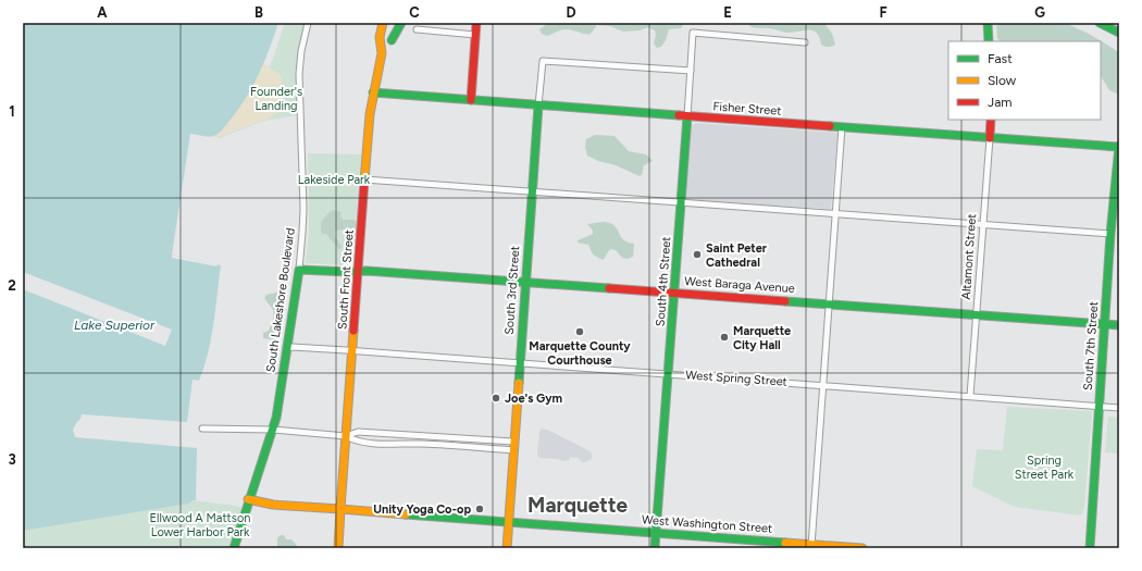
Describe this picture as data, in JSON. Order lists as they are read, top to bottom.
{
  "streets": {
    "main road": [
      "Fisher Street",
      "Altamont Street",
      "South Front Street",
      "South 4th Street",
      "West Baraga Avenue",
      "South 3rd Street",
      "South Lakeshore Boulevard",
      "South 7th Street",
      "West Washington Street"
    ],
    "street": ["West Spring Street"]
  },
  "crossings": [
    ["Fisher Street", "Altamont Street"],
    ["Fisher Street", "South Front Street"],
    ["Fisher Street", "South 4th Street"],
    ["Fisher Street", "South 3rd Street"],
    ["Fisher Street", "South 7th Street"],
    ["Altamont Street", "West Baraga Avenue"],
    ["Altamont Street", "West Spring Street"],
    ["South Front Street", "West Baraga Avenue"],
    ["South Front Street", "West Spring Street"],
    ["South Front Street", "West Washington Street"],
    ["South 4th Street", "West Baraga Avenue"],
    ["South 4th Street", "South 3rd Street"],
    ["South 4th Street", "West Spring Street"],
    ["South 4th Street", "West Washington Street"],
    ["West Baraga Avenue", "South 3rd Street"],
    ["West Baraga Avenue", "South Lakeshore Boulevard"],
    ["West Baraga Avenue", "South 7th Street"],
    ["South 3rd Street", "West Spring Street"],
    ["South 3rd Street", "West Washington Street"],
    ["South Lakeshore Boulevard", "West Spring Street"],
    ["South Lakeshore Boulevard", "West Washington Street"],
    ["South 7th Street", "West Spring Street"]
  ],
  "districts": ["Marquette"],
  "water": ["Lake Superior"],
  "parks": [
    "Founder's Landing",
    "Lakeside Park",
    "Spring Street Park",
    "Ellwood A Mattson Lower Harbor Park"
  ],
  "places": [
    "Saint Peter Cathedral",
    "Marquette County Courthouse",
    "Marquette City Hall",
    "Joe's Gym",
    "Unity Yoga Co-op"
  ],
  "legend": ["Fast", "Slow", "Jam"],
  "grid": {
    "columns": [
      "A",
      "B",
      "C",
      "D",
      "E",
      "F",
      "G"
    ],
    "rows": ["1", "2", "3"]
  }
}
